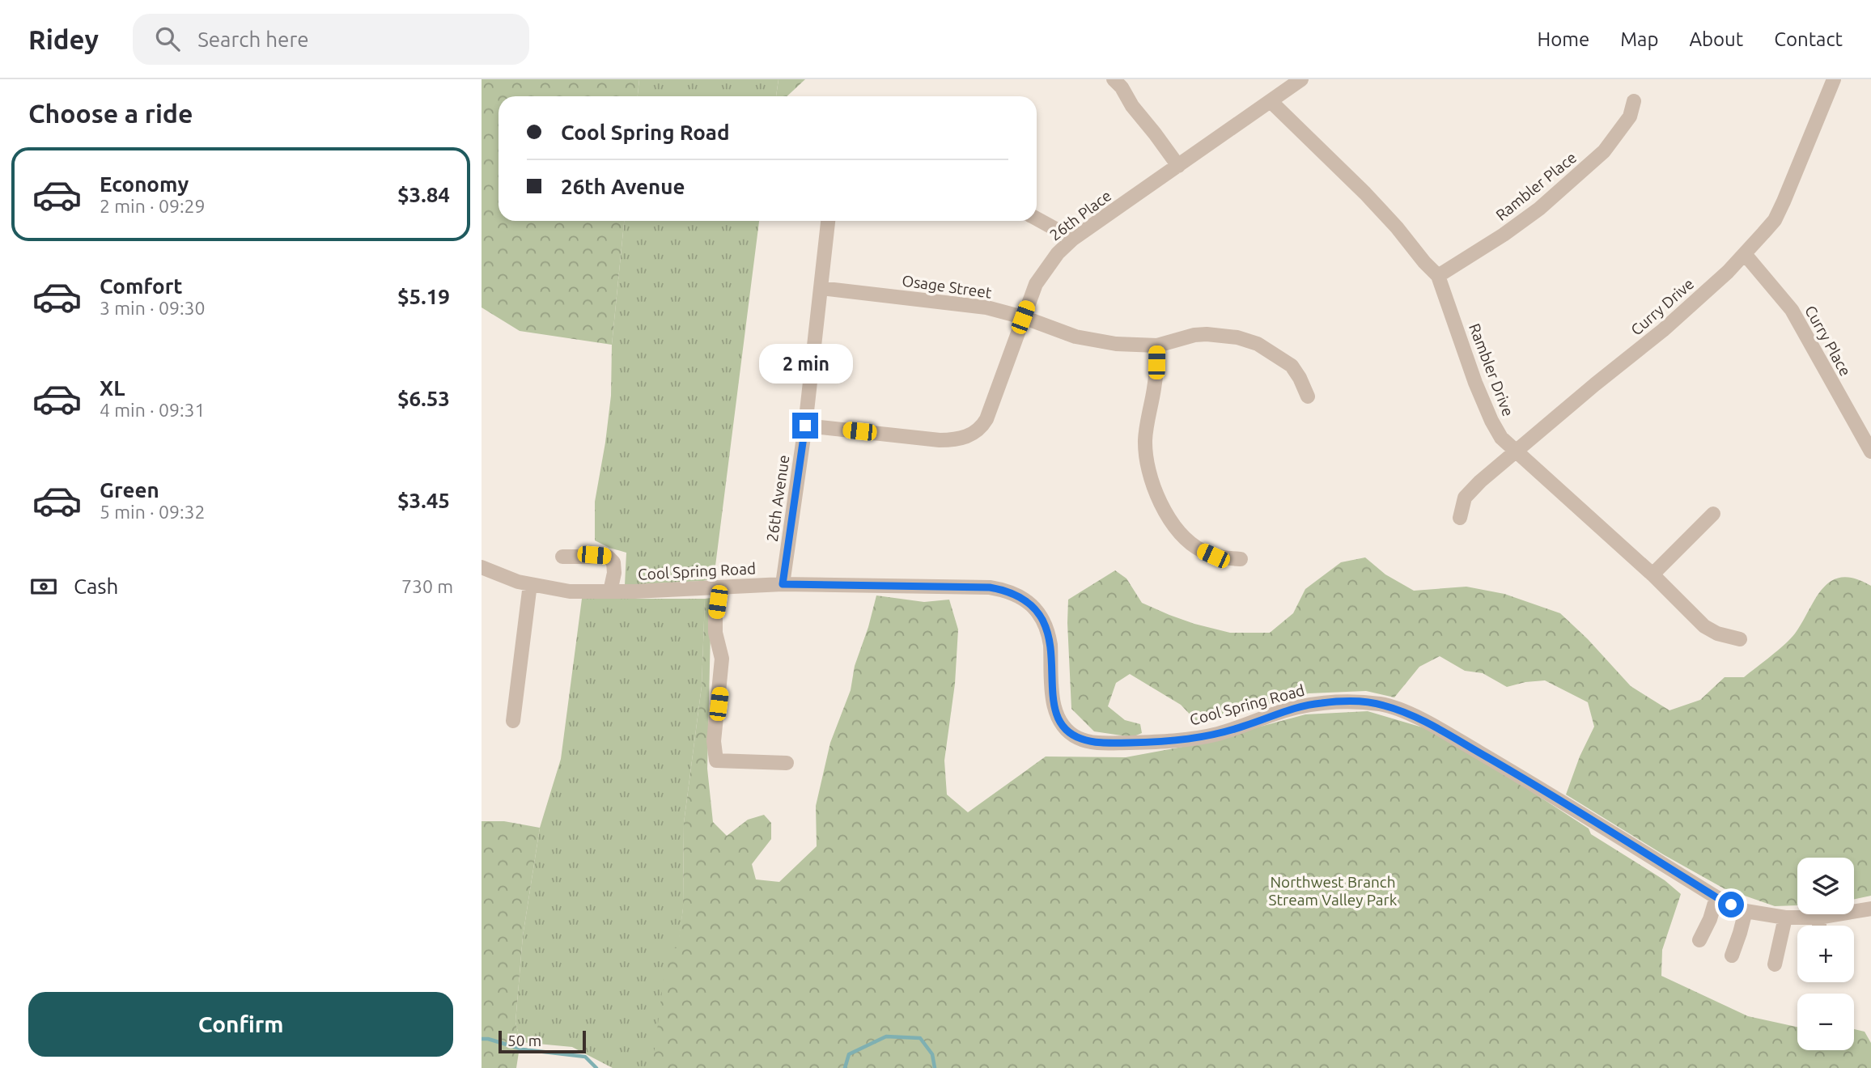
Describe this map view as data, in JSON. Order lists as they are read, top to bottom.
{
  "streets": {
    "street": [
      "Rambler Place",
      "26th Place",
      "Osage Street",
      "Curry Drive",
      "Curry Place",
      "Rambler Drive",
      "26th Avenue",
      "Cool Spring Road"
    ]
  },
  "crossings": [
    ["Rambler Place", "Rambler Drive"],
    ["26th Place", "Osage Street"],
    ["26th Place", "Rambler Drive"],
    ["26th Place", "26th Avenue"],
    ["Osage Street", "26th Avenue"],
    ["Curry Drive", "Curry Place"],
    ["Curry Drive", "Rambler Drive"],
    ["26th Avenue", "Cool Spring Road"]
  ],
  "parks": ["Northwest Branch Stream Valley Park"],
  "scale_bar": "50 m",
  "page": {
    "header": "Ridey",
    "search": "Search here",
    "nav": [
      "Home",
      "Map",
      "About",
      "Contact"
    ],
    "heading": "Choose a ride",
    "banner": ["Cool Spring Road", "26th Avenue"],
    "list": [
      {
        "name": "Economy",
        "note": "2 min · 09:29",
        "value": "$3.84"
      },
      {
        "name": "Comfort",
        "note": "3 min · 09:30",
        "value": "$5.19"
      },
      {
        "name": "XL",
        "note": "4 min · 09:31",
        "value": "$6.53"
      },
      {
        "name": "Green",
        "note": "5 min · 09:32",
        "value": "$3.45"
      }
    ],
    "bubble": "2 min",
    "pay": ["Cash", "730 m"],
    "map_buttons": ["+", "−"],
    "buttons": "Confirm",
    "scale": "50 m"
  }
}
